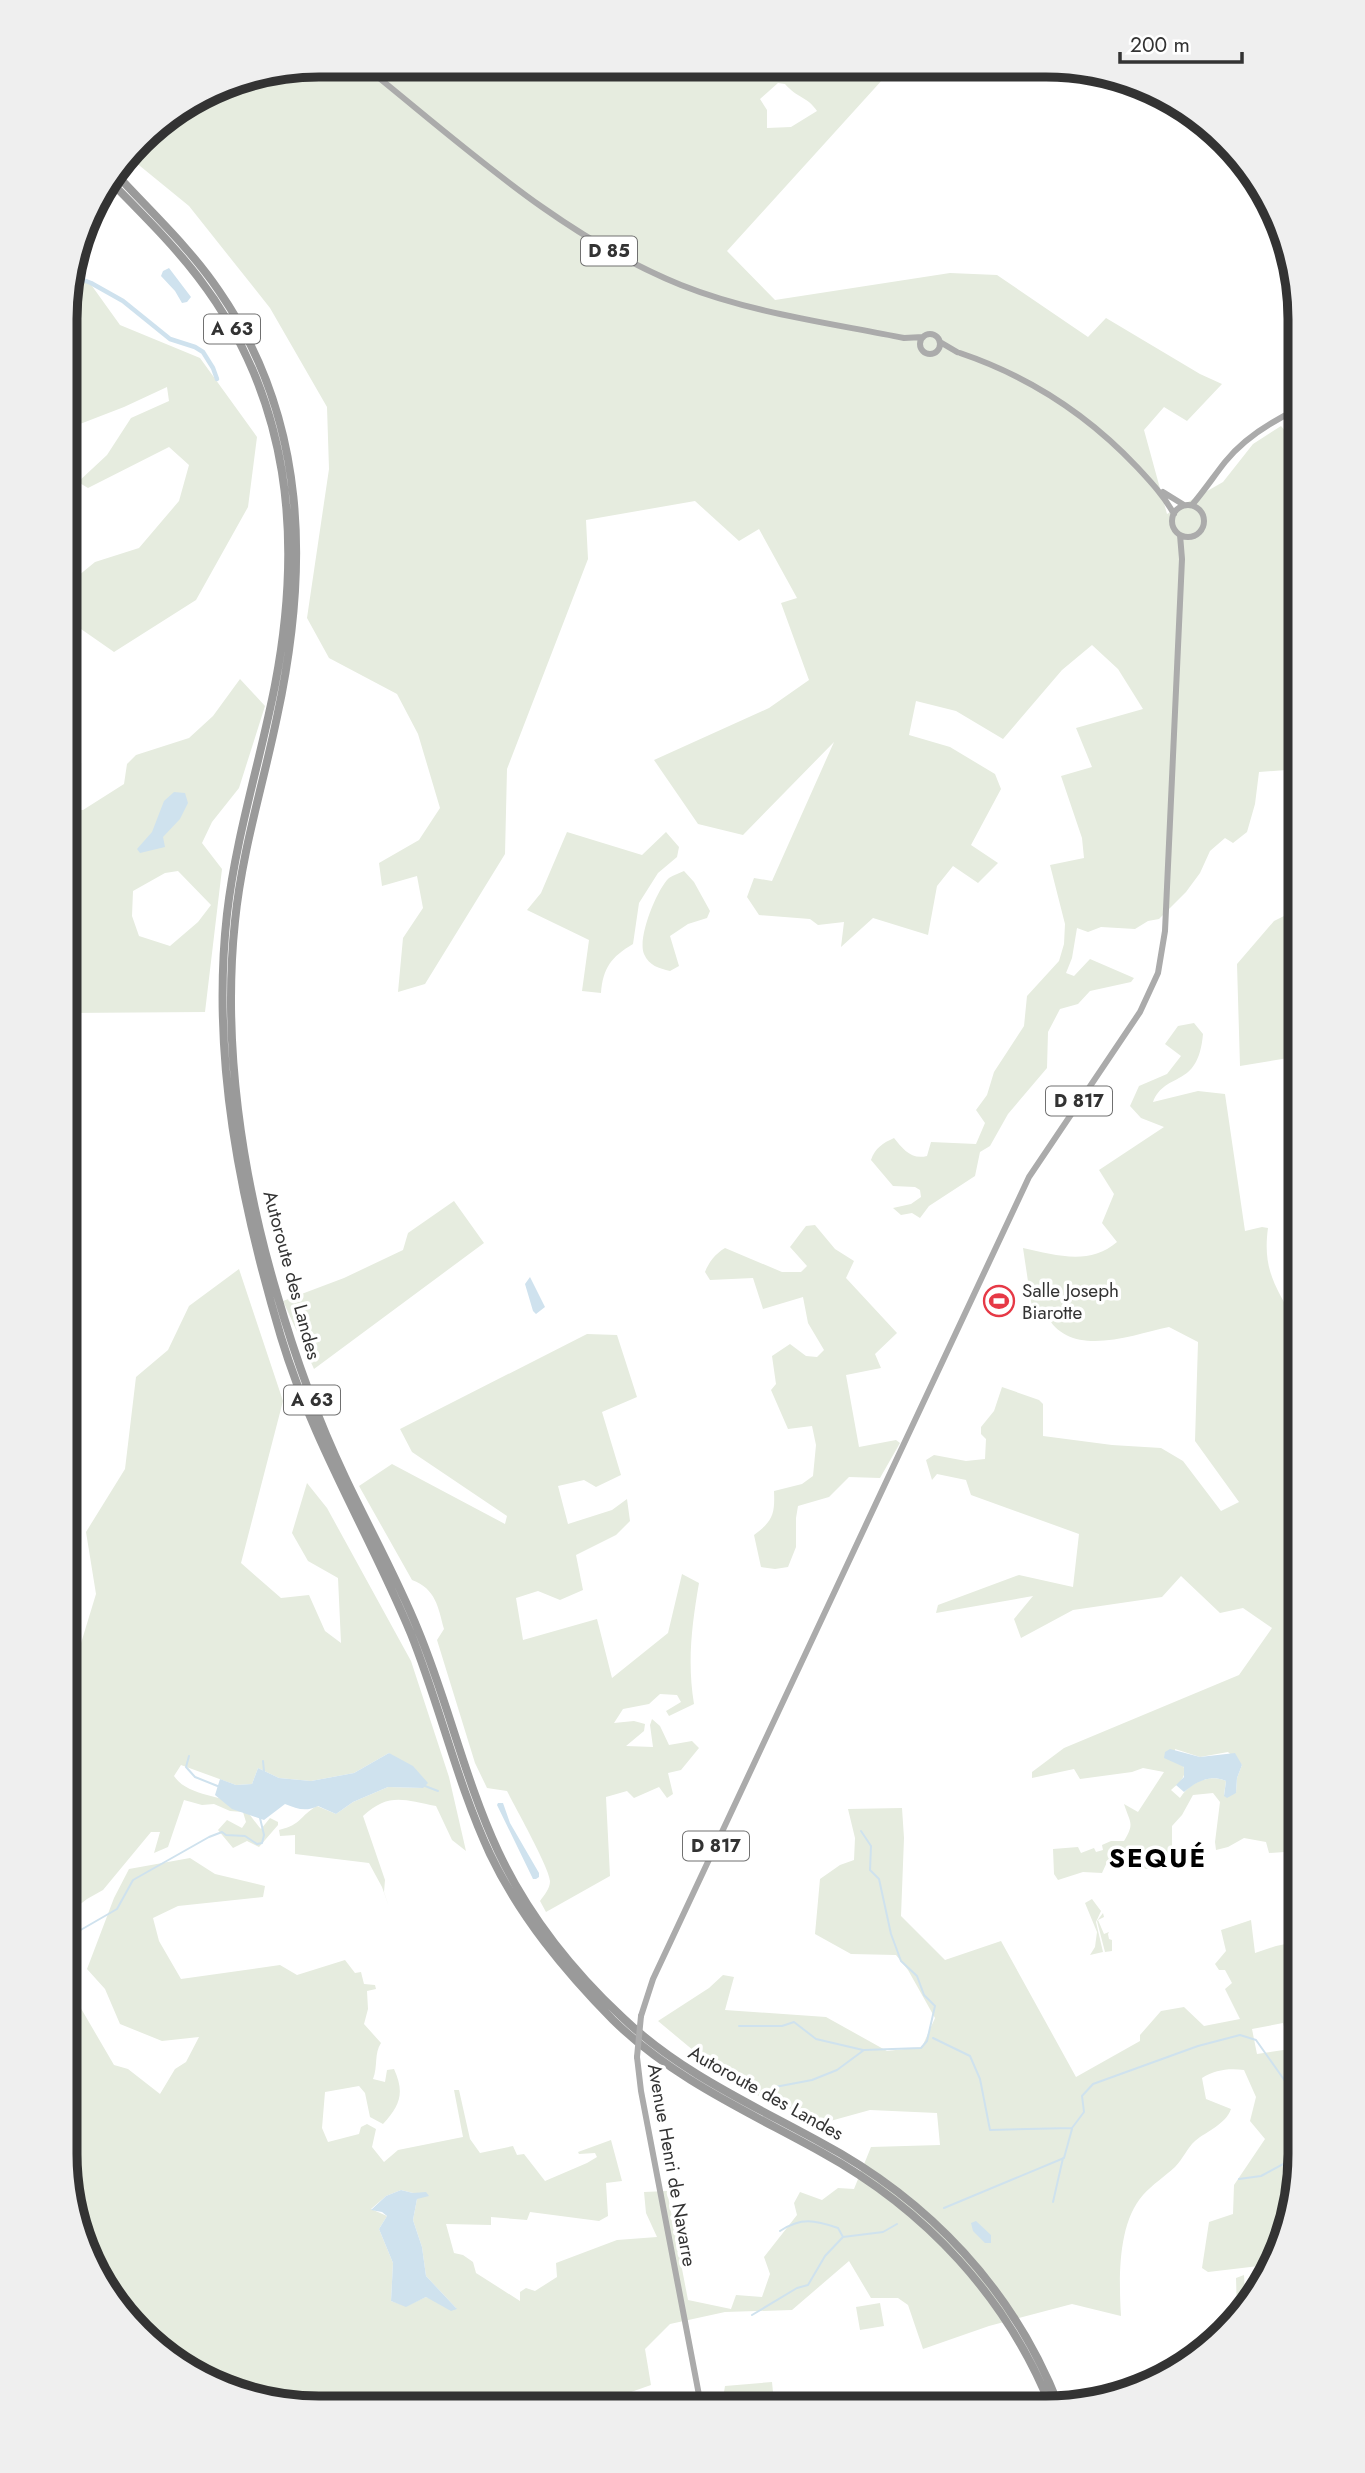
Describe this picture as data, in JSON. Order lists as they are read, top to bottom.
{
  "streets": {
    "highway": ["A 63", "Autoroute des Landes"],
    "main road": ["D 85", "D 817", "Avenue Henri de Navarre"]
  },
  "crossings": [
    ["D 817", "Avenue Henri de Navarre"]
  ],
  "districts": ["SEQUÉ"],
  "places": {
    "sports": ["Salle Joseph Biarotte"]
  },
  "scale_bar": "200 m"
}
